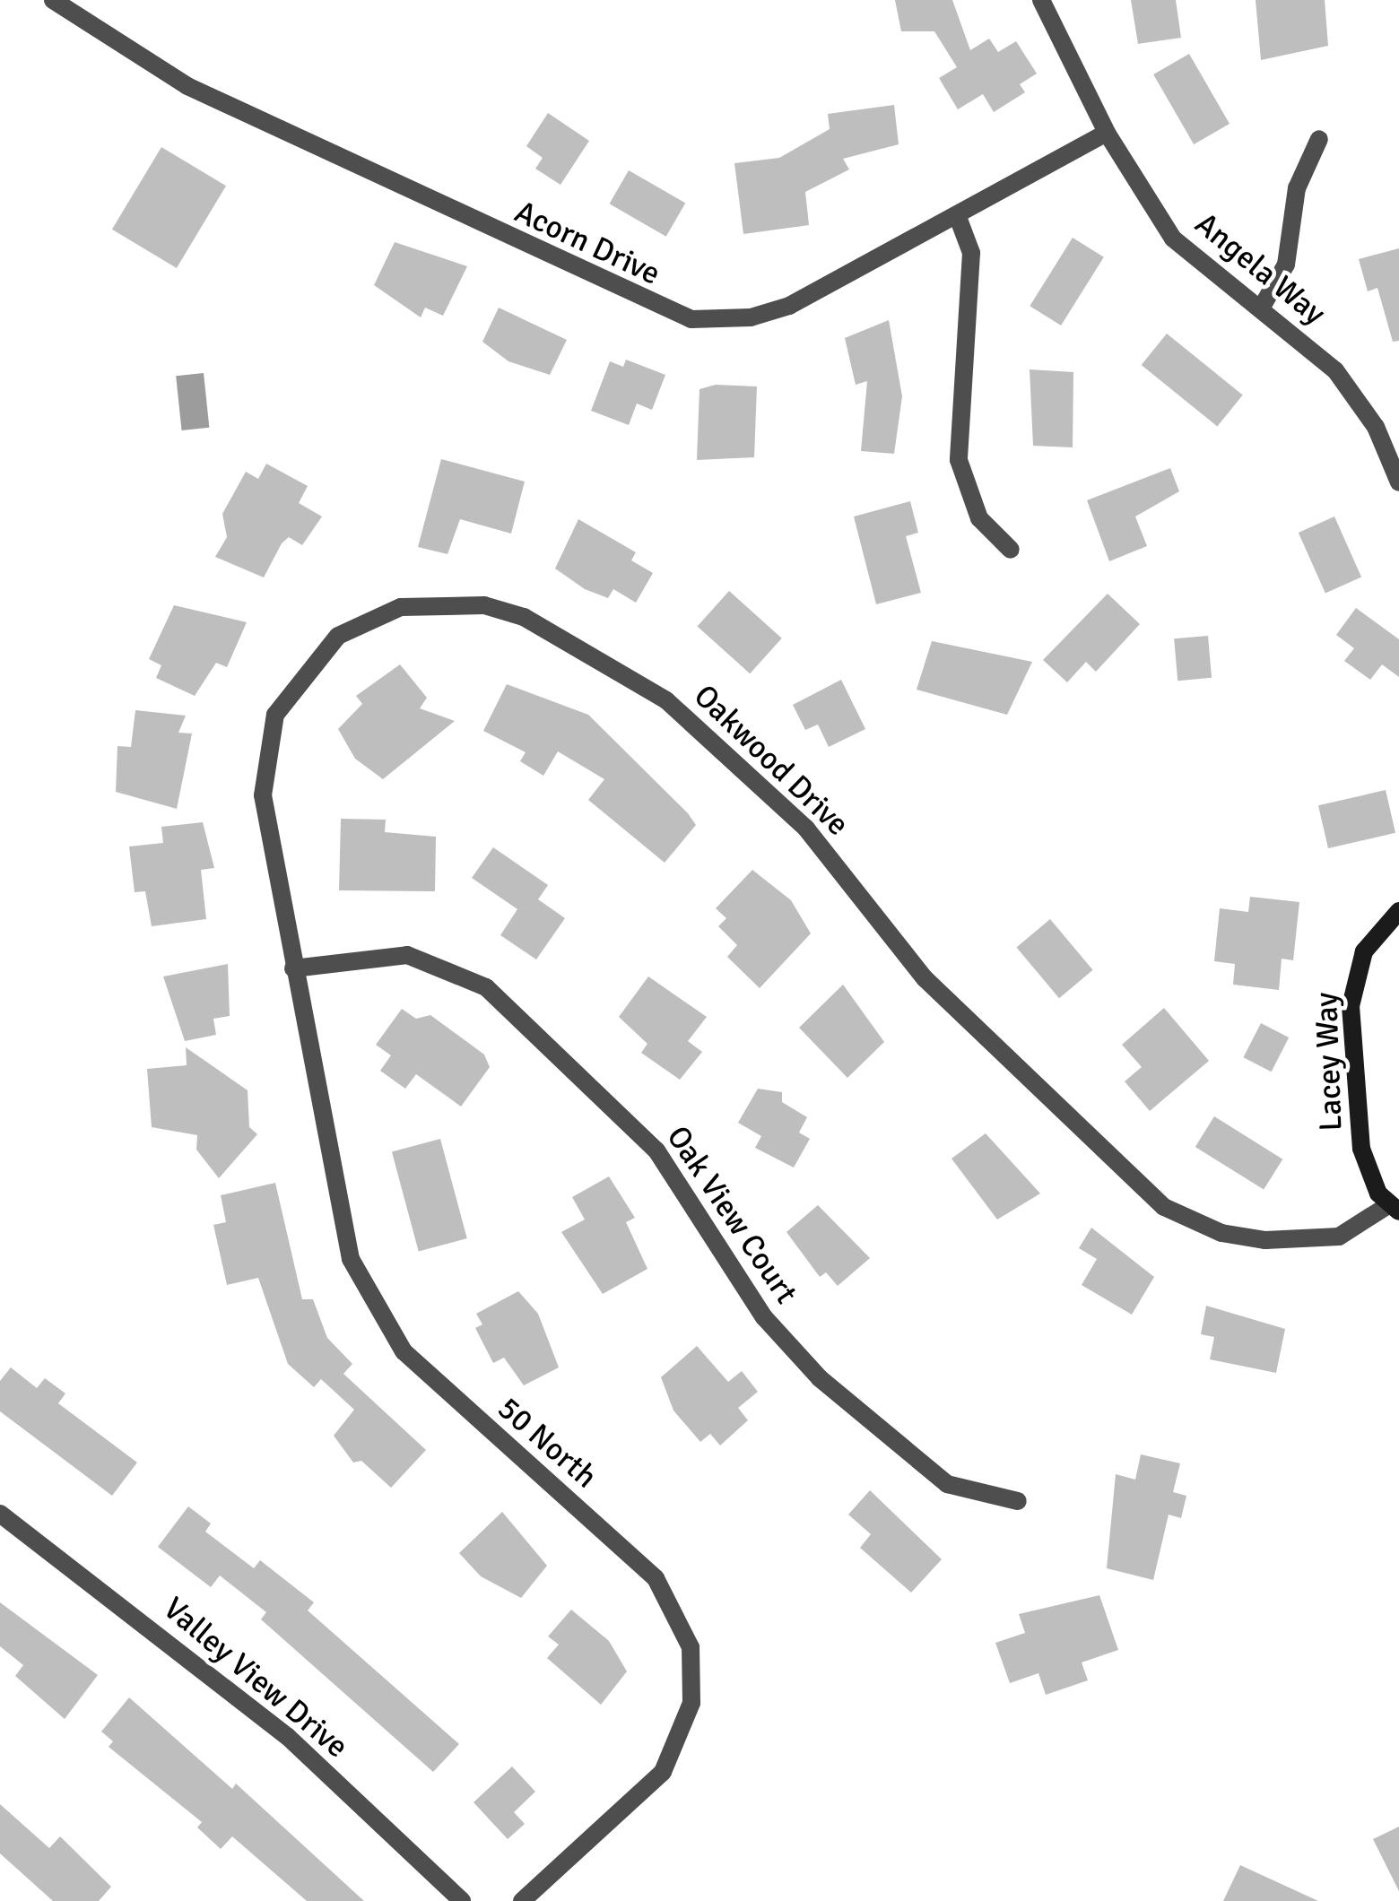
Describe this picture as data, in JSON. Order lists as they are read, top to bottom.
{
  "streets": {
    "street": [
      "Acorn Drive",
      "Angela Way",
      "Oakwood Drive",
      "Lacey Way",
      "Oak View Court",
      "50 North",
      "Valley View Drive"
    ]
  },
  "crossings": [
    ["Acorn Drive", "Angela Way"],
    ["Oakwood Drive", "Lacey Way"],
    ["Oakwood Drive", "Oak View Court"],
    ["Oakwood Drive", "50 North"],
    ["Oak View Court", "50 North"]
  ]
}
